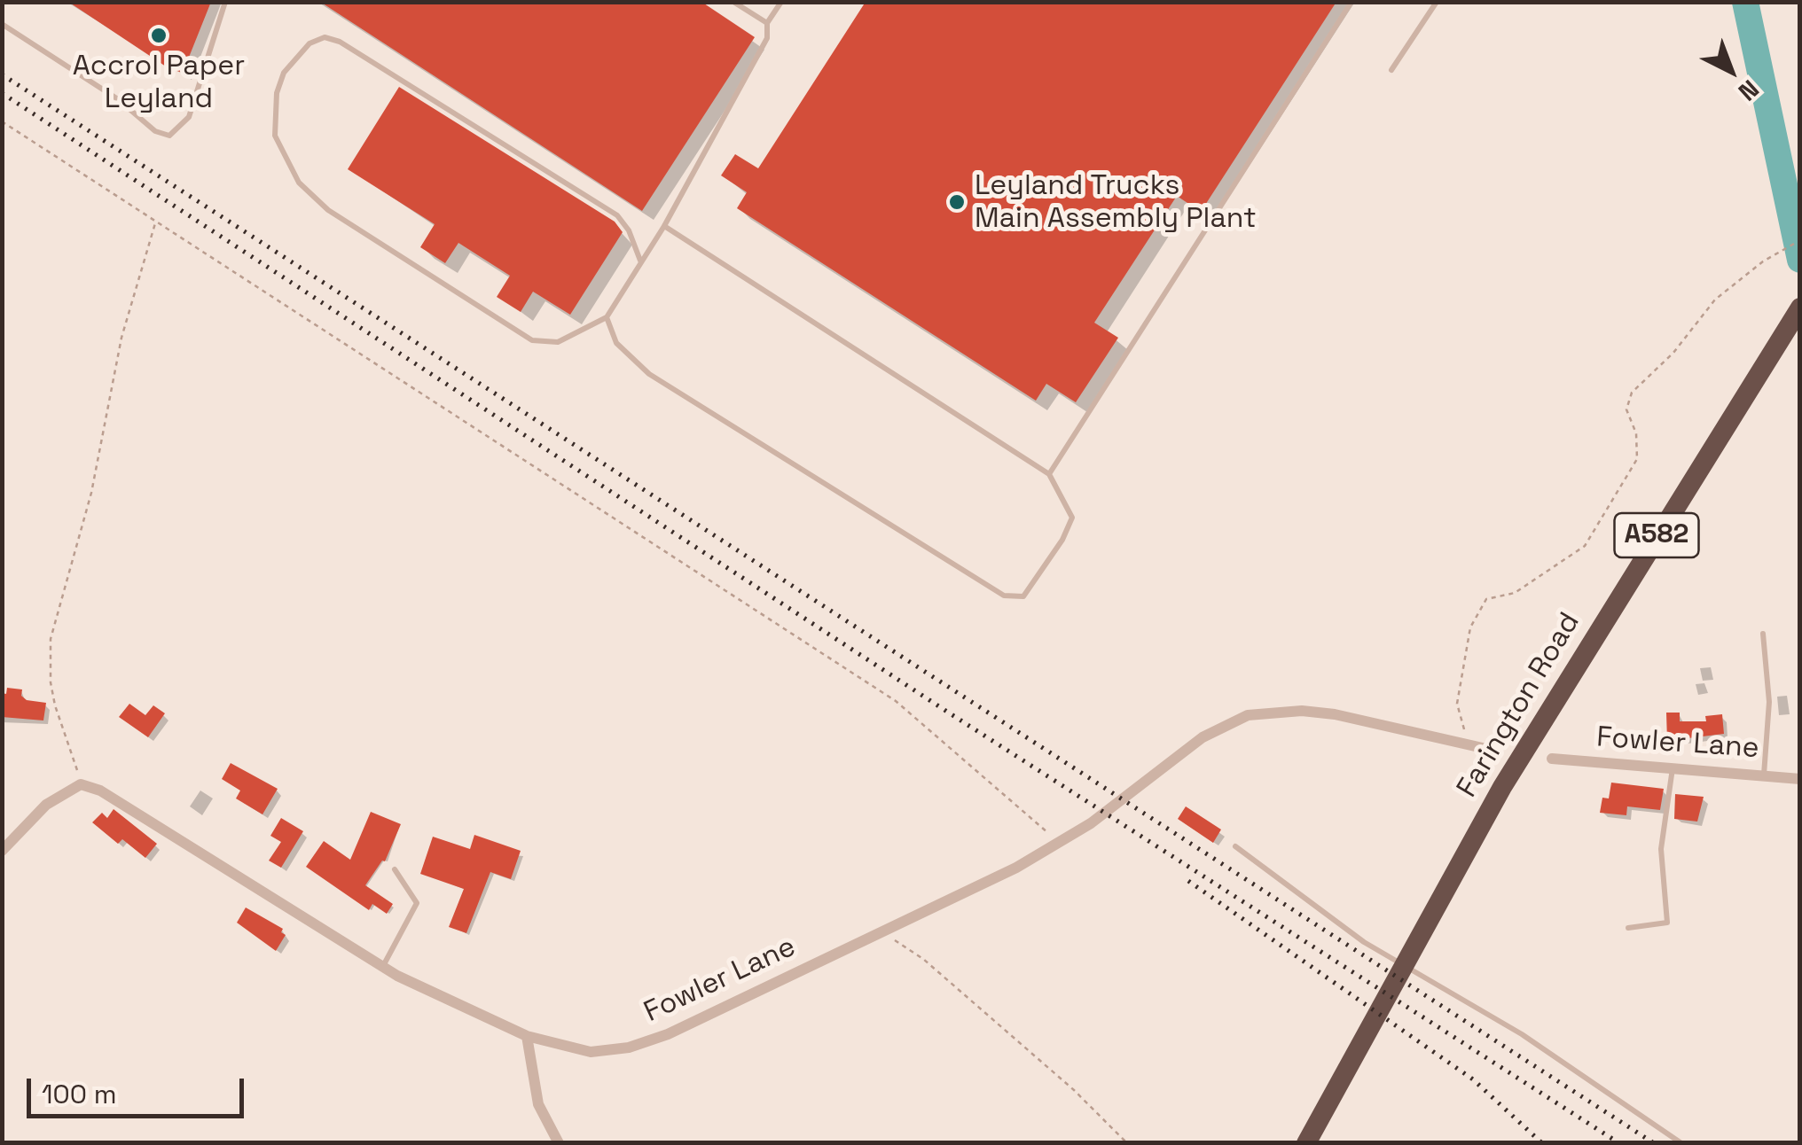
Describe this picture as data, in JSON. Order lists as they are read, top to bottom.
{
  "streets": {
    "highway": ["A582", "Farington Road"],
    "street": ["Fowler Lane"]
  },
  "places": ["Accrol Paper Leyland", "Leyland Trucks Main Assembly Plant"],
  "scale_bar": "100 m",
  "north": "bottom right"
}
